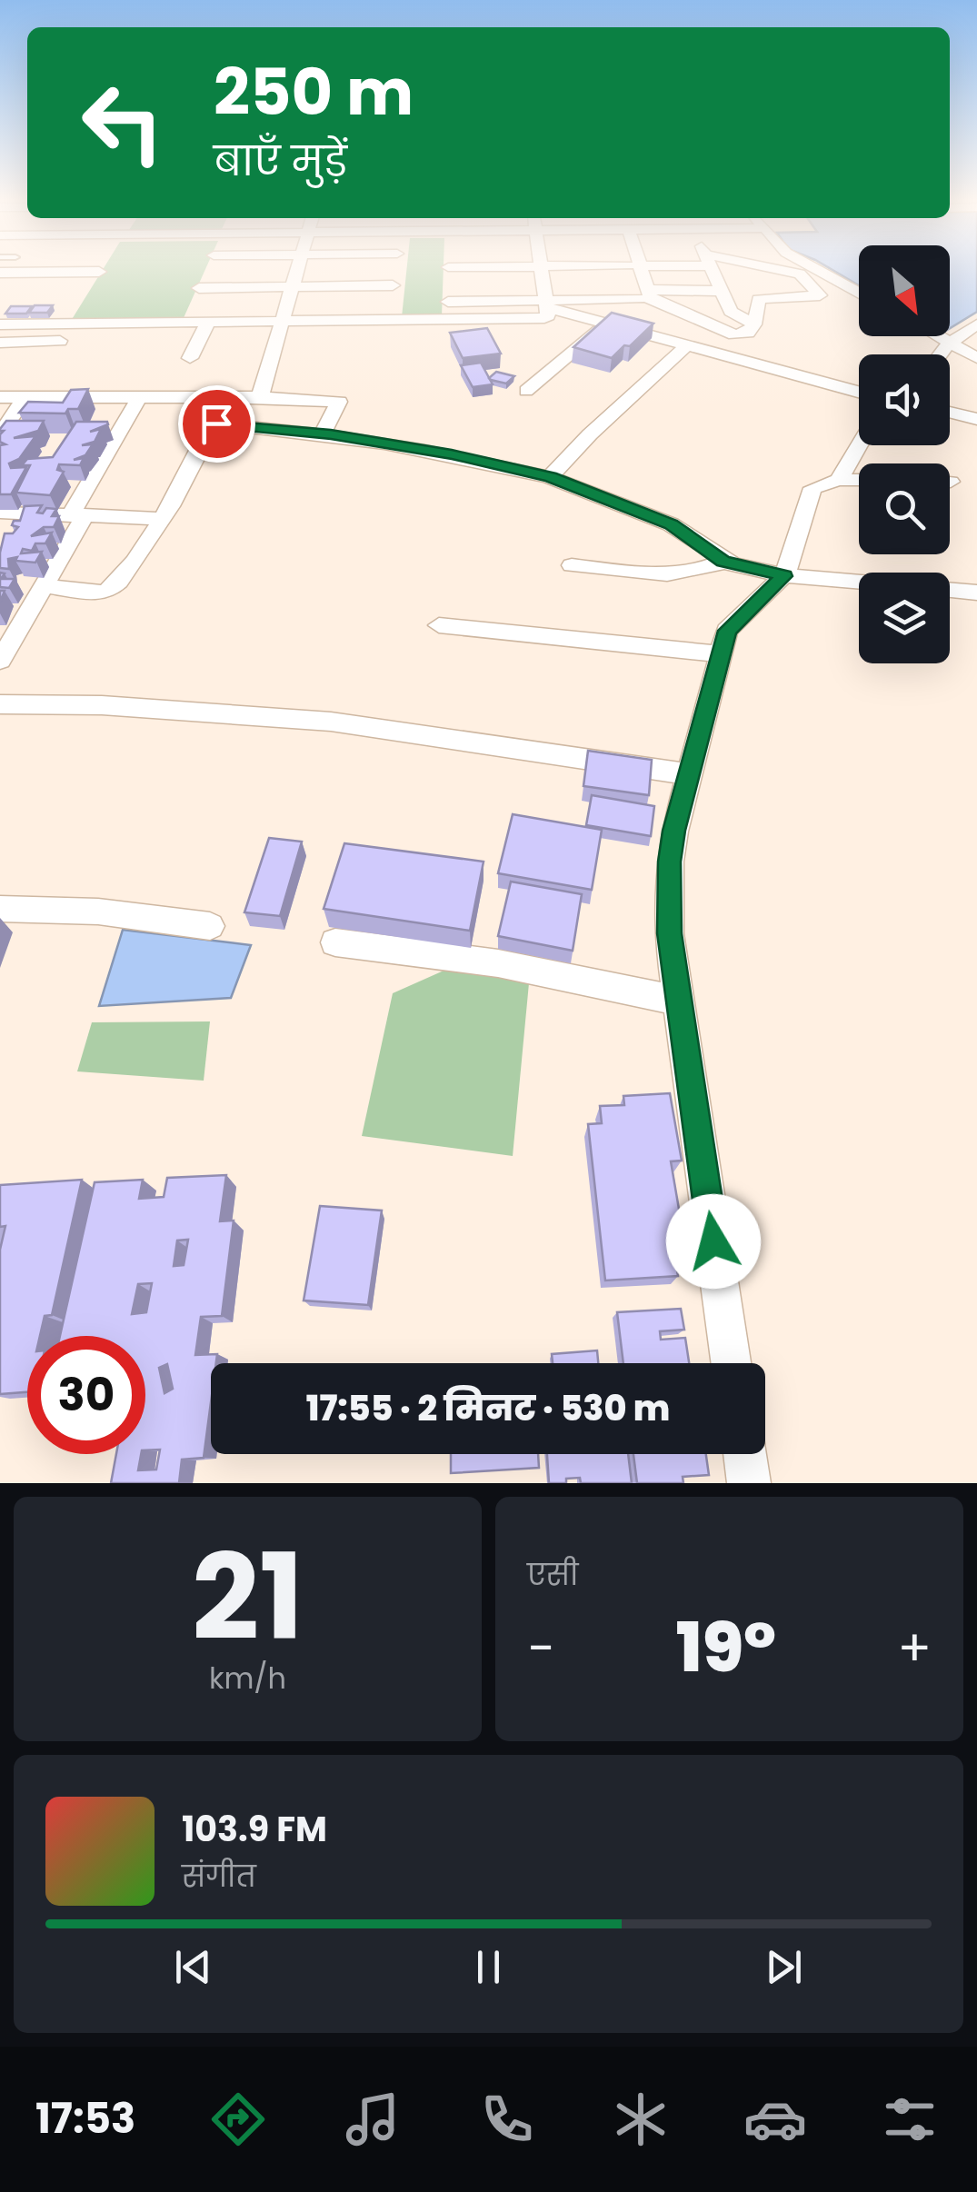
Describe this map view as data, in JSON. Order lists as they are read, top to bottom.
{
  "north": "bottom right",
  "page": {
    "turn": ["250 m", "बाएँ मुड़ें"],
    "limit": "30",
    "trip": "17:55 · 2 मिनट · 530 m",
    "tile": [
      ["21", "km/h"],
      "एसी"
    ],
    "heat": ["−", "19°", "+"],
    "song": ["103.9 FM", "संगीत"],
    "tabs": "17:53"
  }
}
